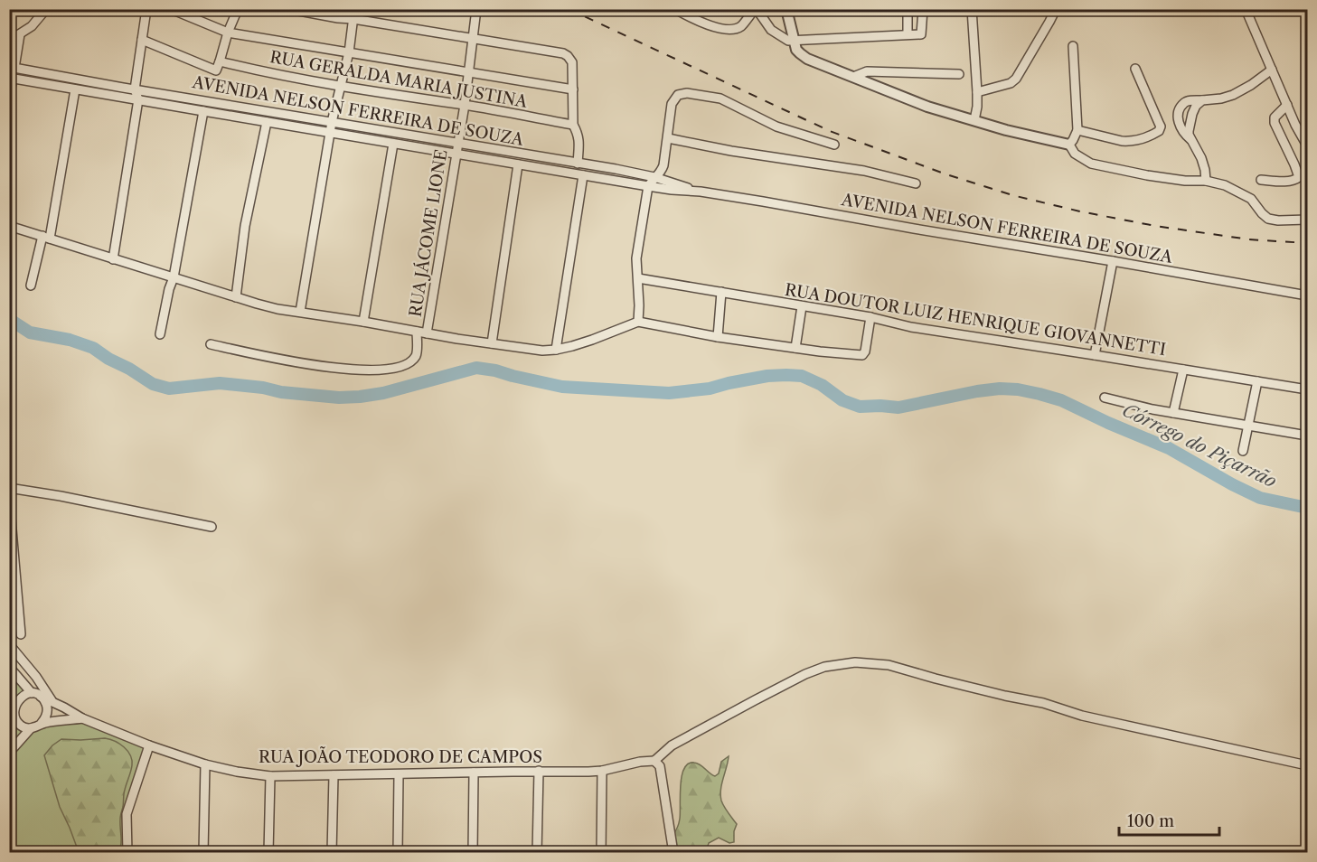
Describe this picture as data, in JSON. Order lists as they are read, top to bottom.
{
  "streets": {
    "street": [
      "RUA GERALDA MARIA JUSTINA",
      "AVENIDA NELSON FERREIRA DE SOUZA",
      "RUA JÁCOME LIONE",
      "RUA DOUTOR LUIZ HENRIQUE GIOVANNETTI",
      "RUA JOÃO TEODORO DE CAMPOS"
    ]
  },
  "crossings": [
    ["RUA GERALDA MARIA JUSTINA", "RUA JÁCOME LIONE"],
    ["AVENIDA NELSON FERREIRA DE SOUZA", "RUA JÁCOME LIONE"]
  ],
  "water": ["Córrego do Piçarrão"],
  "scale_bar": "100 m"
}
